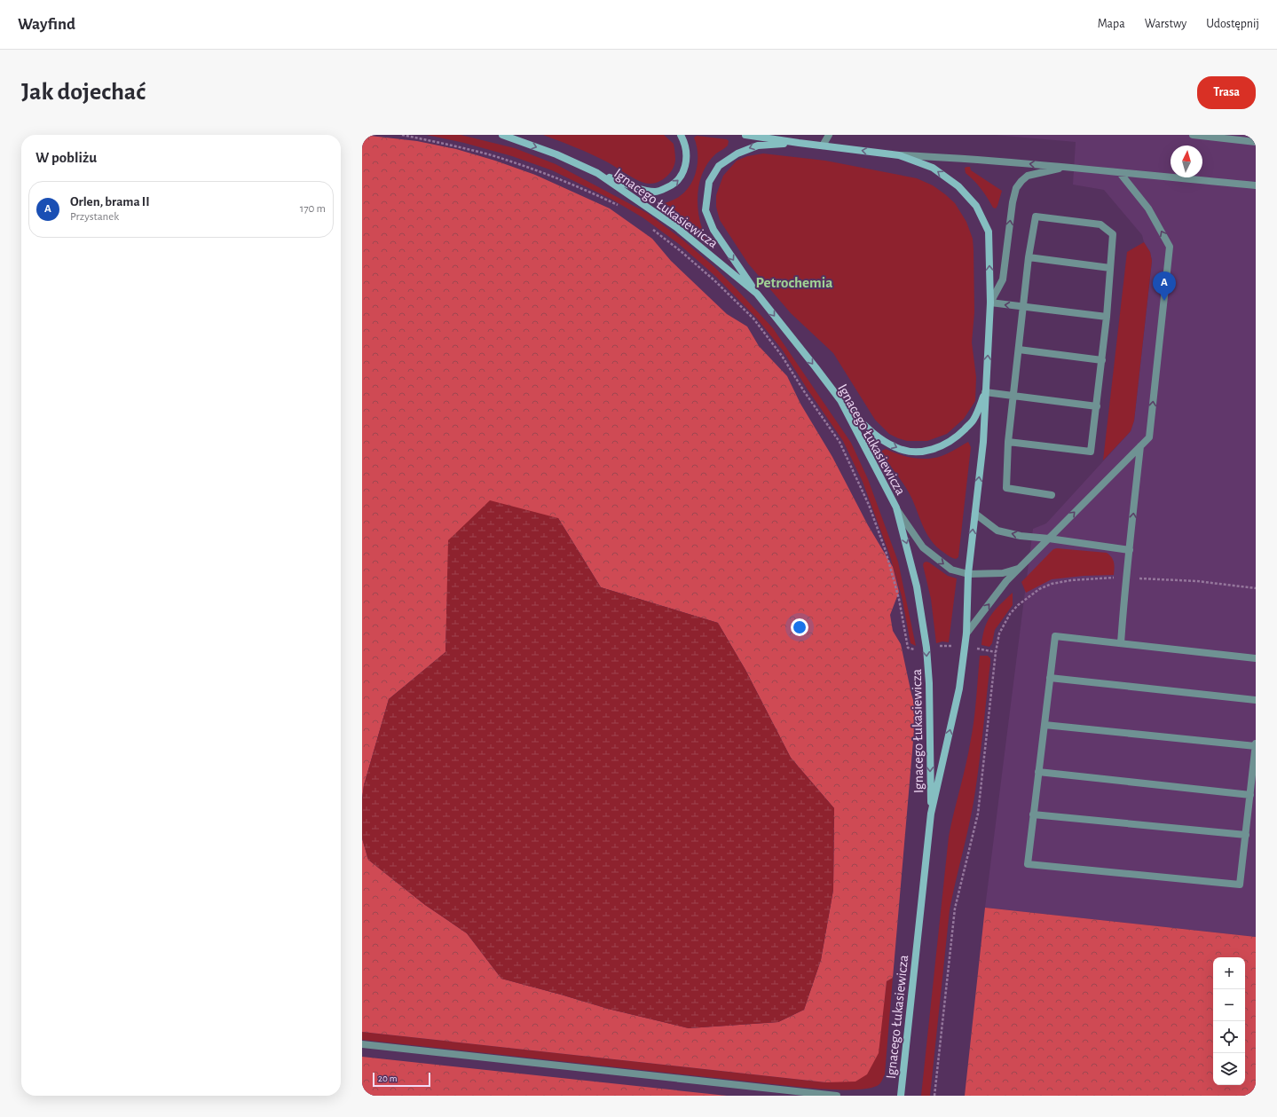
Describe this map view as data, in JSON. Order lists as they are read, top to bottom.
{
  "streets": {
    "main road": ["Ignacego Łukasiewicza"]
  },
  "districts": ["Petrochemia"],
  "scale_bar": "20 m",
  "north": "top",
  "page": {
    "header": "Wayfind",
    "nav": ["Mapa", "Warstwy", "Udostępnij"],
    "buttons": "Trasa",
    "title": "Jak dojechać",
    "heading": "W pobliżu",
    "list": [
      {
        "mark": "A",
        "name": "Orlen, brama II",
        "note": "Przystanek",
        "value": "170 m"
      }
    ],
    "pins": "A",
    "map_buttons": ["+", "−"],
    "scale": "20 m"
  }
}
